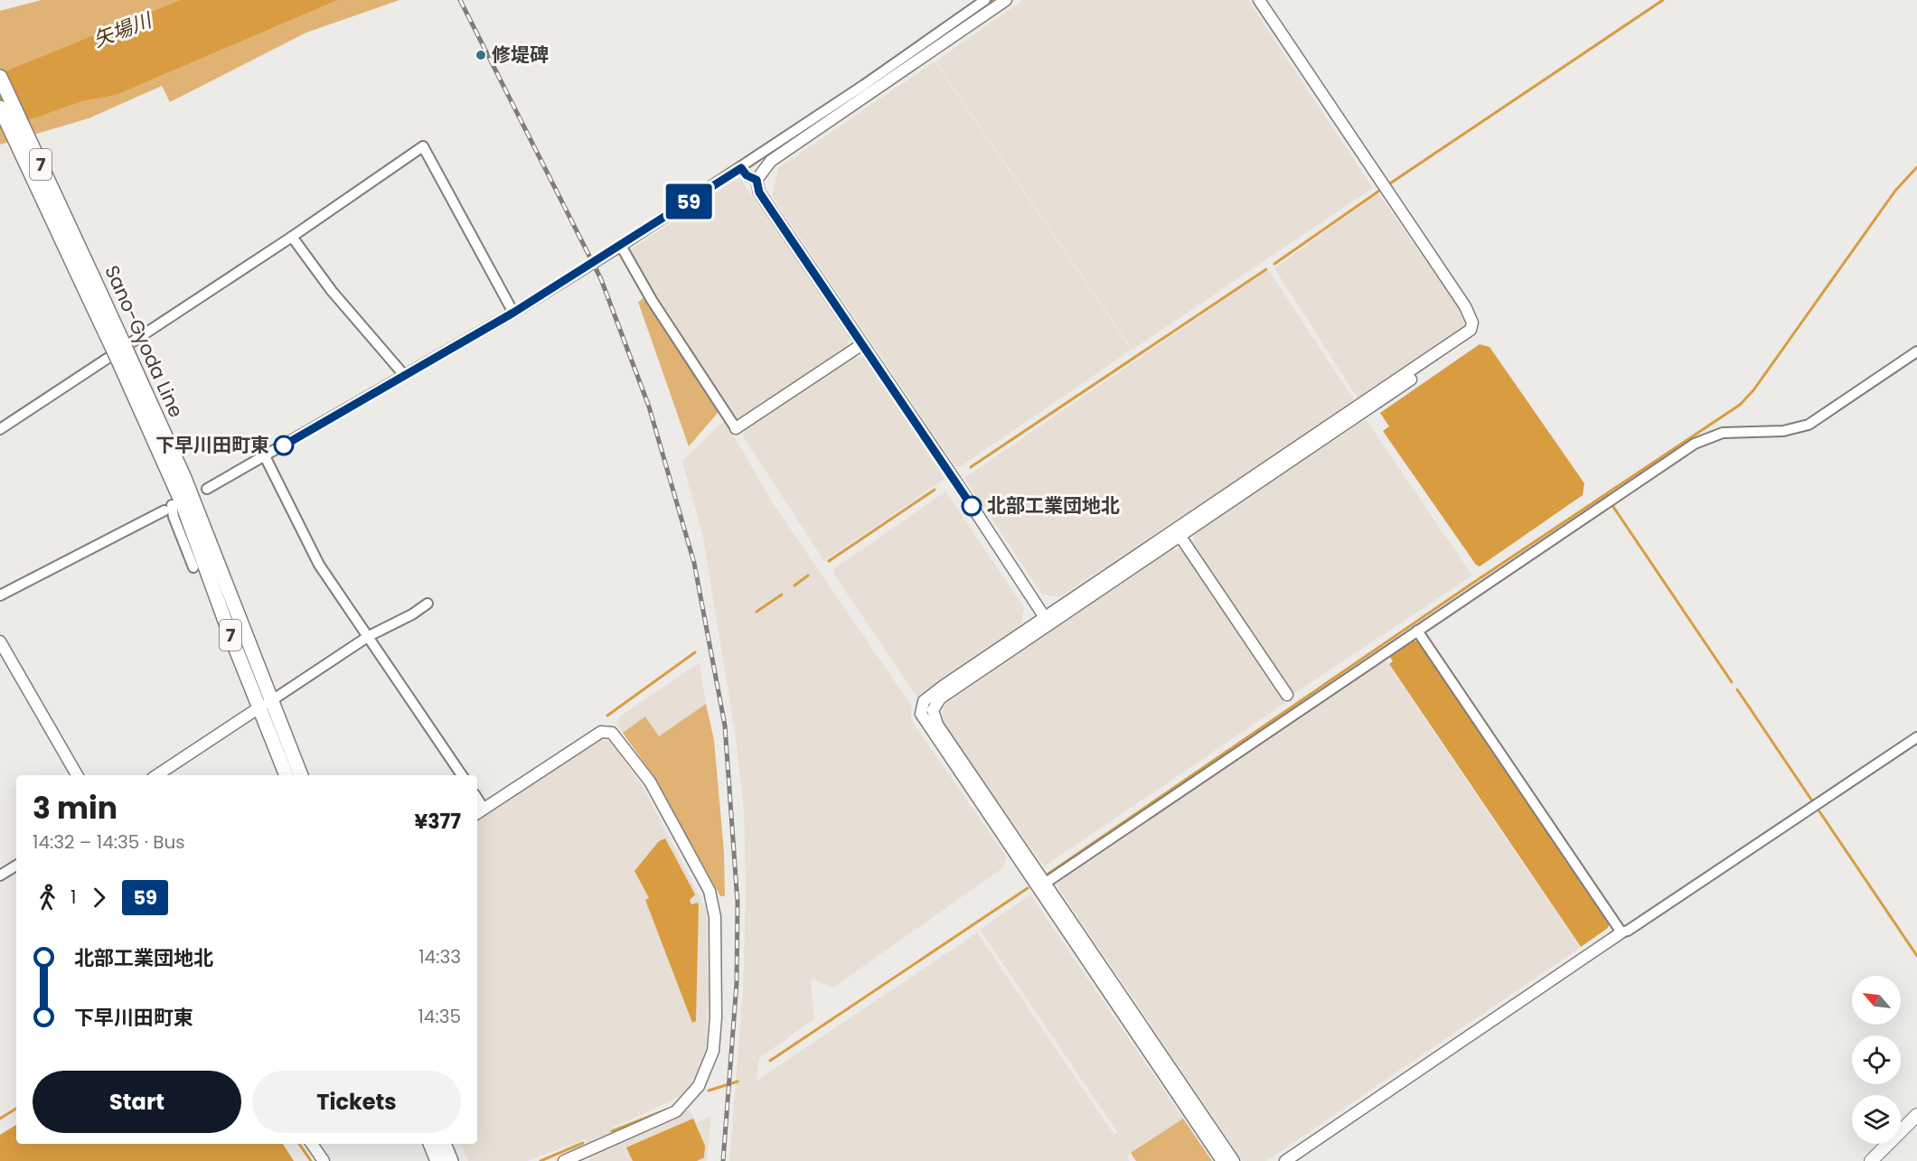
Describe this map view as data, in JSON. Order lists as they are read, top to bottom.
{
  "streets": {
    "main road": ["7", "Sano-Gyoda Line"]
  },
  "water": ["矢場川"],
  "places": ["修堤碑", "下早川田町東", "北部工業団地北"],
  "lines": ["bus line 59"],
  "north": "top left",
  "page": {
    "on_map": "59",
    "heading": ["3 min", "14:32 – 14:35 · Bus", "¥377"],
    "legs": ["1", "59"],
    "list": [
      {
        "name": "北部工業団地北",
        "value": "14:33"
      },
      {
        "name": "下早川田町東",
        "value": "14:35"
      }
    ],
    "buttons": ["Start", "Tickets"]
  }
}
